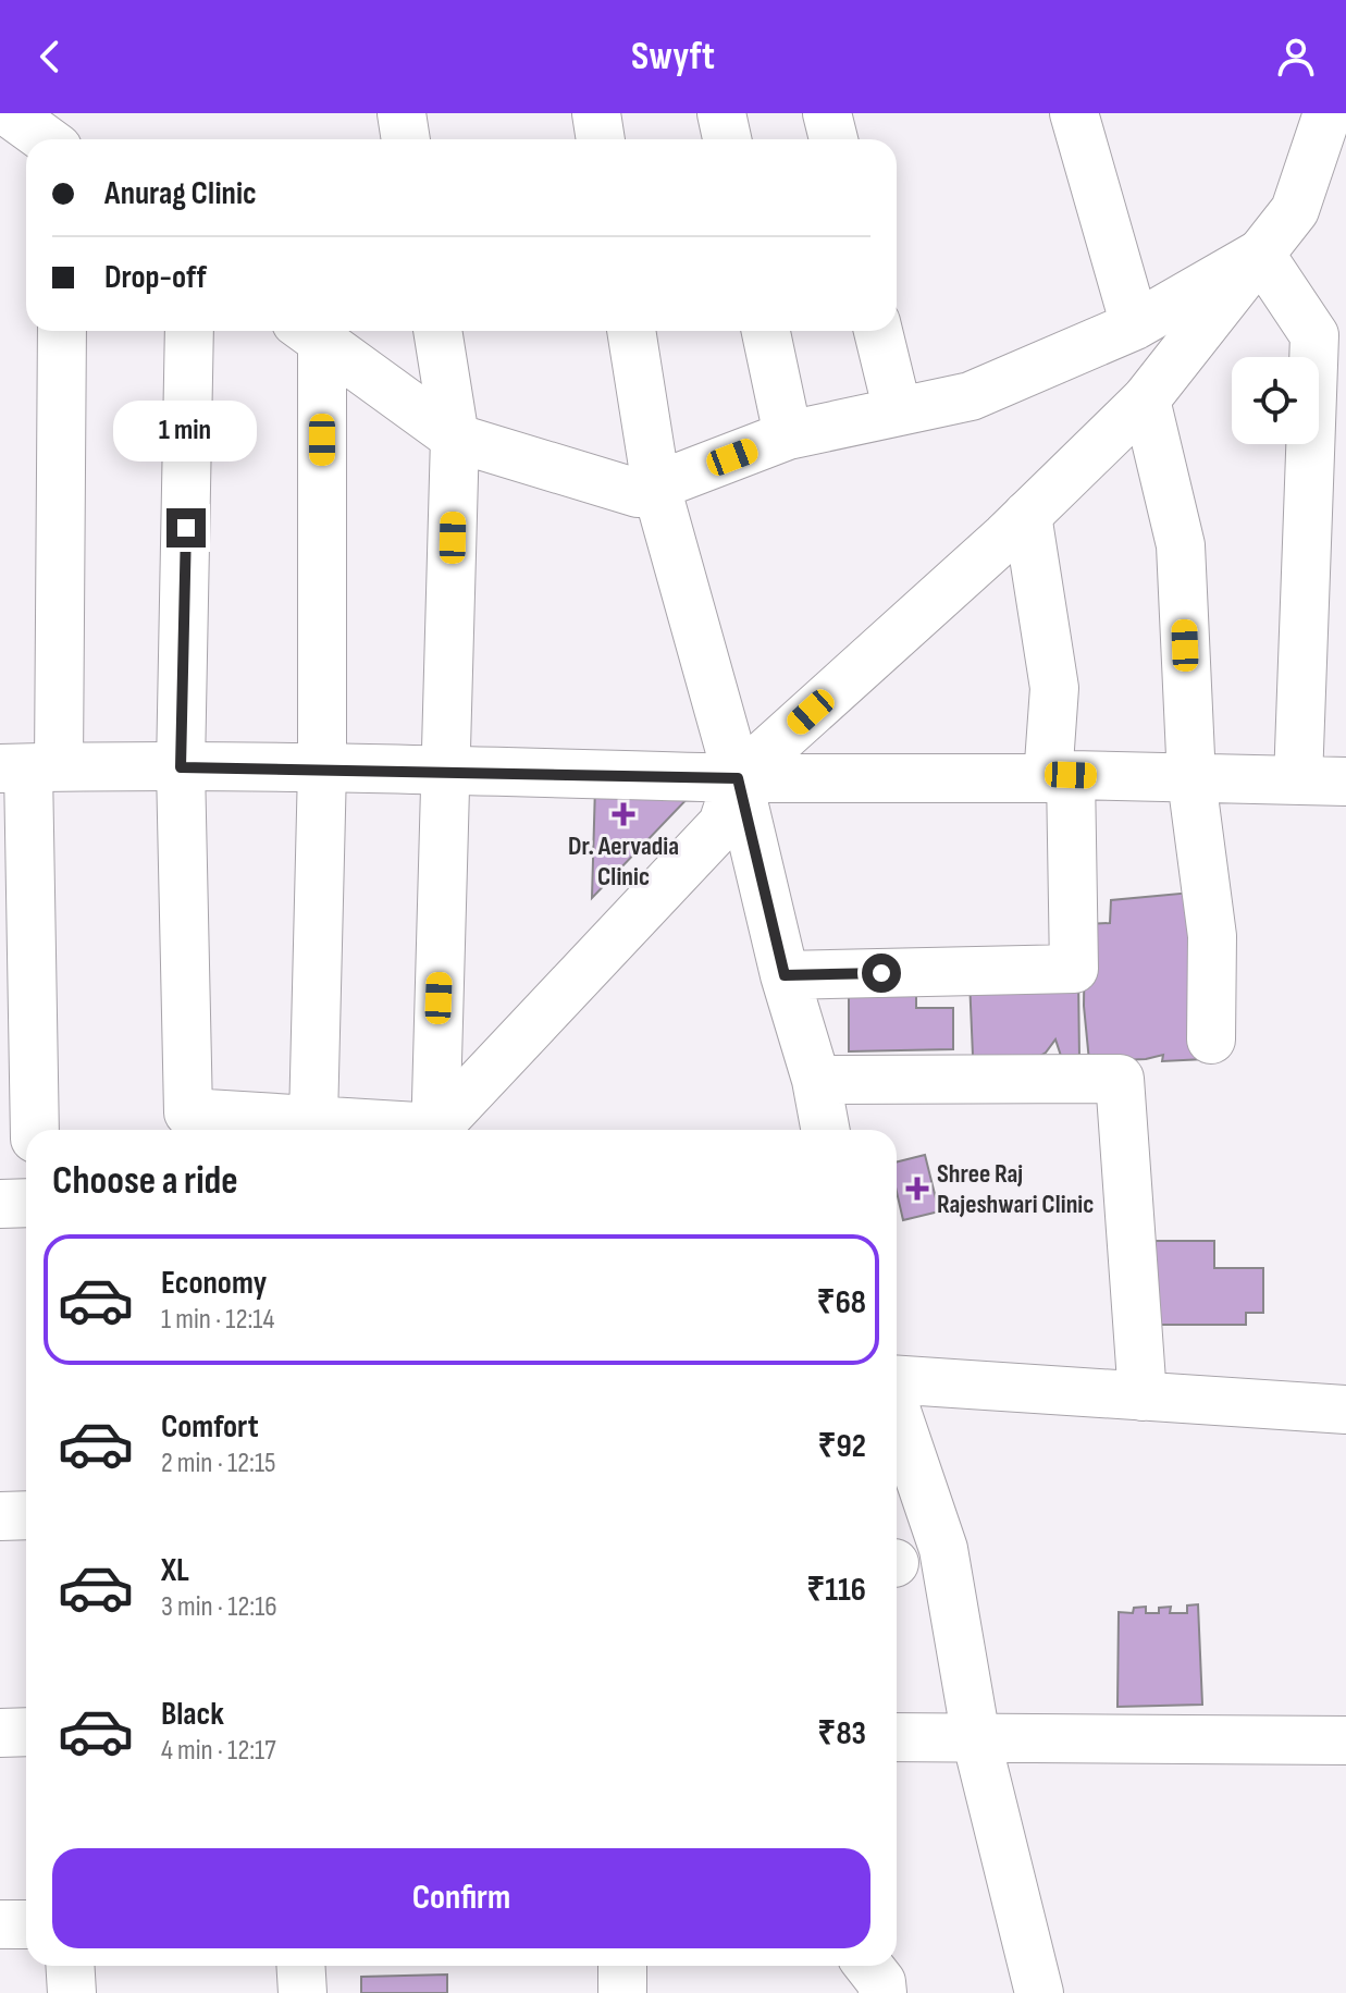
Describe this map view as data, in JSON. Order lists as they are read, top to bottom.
{
  "places": {
    "health": ["Dr. Aervadia Clinic", "Shree Raj Rajeshwari Clinic"]
  },
  "page": {
    "header": "Swyft",
    "banner": ["Anurag Clinic", "Drop-off"],
    "bubble": "1 min",
    "heading": "Choose a ride",
    "list": [
      {
        "name": "Economy",
        "note": "1 min · 12:14",
        "value": "₹68"
      },
      {
        "name": "Comfort",
        "note": "2 min · 12:15",
        "value": "₹92"
      },
      {
        "name": "XL",
        "note": "3 min · 12:16",
        "value": "₹116"
      },
      {
        "name": "Black",
        "note": "4 min · 12:17",
        "value": "₹83"
      }
    ],
    "buttons": "Confirm"
  }
}
